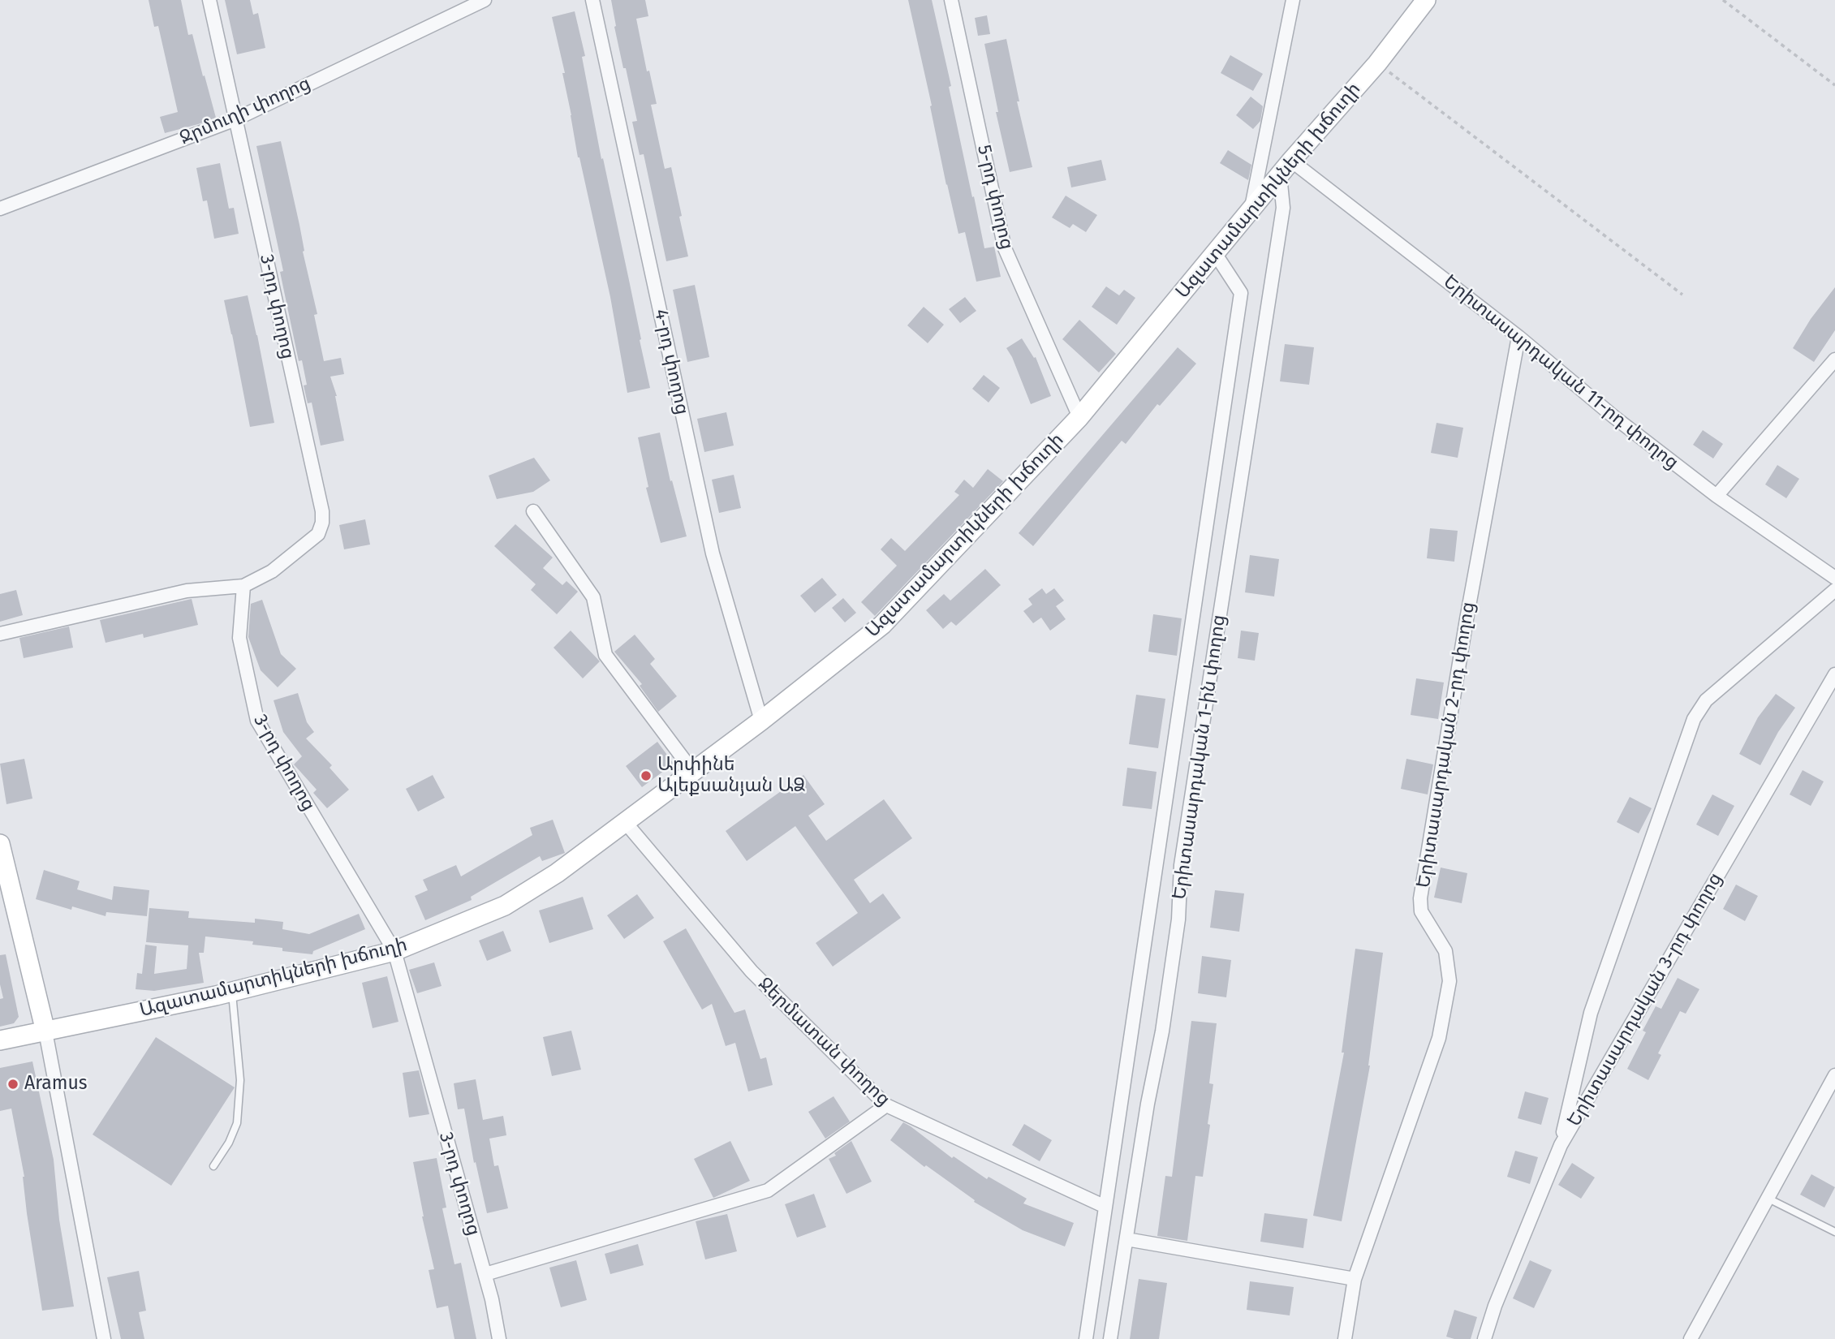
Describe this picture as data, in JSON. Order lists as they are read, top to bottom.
{
  "streets": {
    "main road": ["Ազատամարտիկների խճուղի"],
    "street": [
      "Ջրմուղի փողոց",
      "5-րդ փողոց",
      "3-րդ փողոց",
      "4-րդ փողոց",
      "Երիտասարդական 11-րդ փողոց",
      "Երիտասարդական 2-րդ փողոց",
      "Երիտասարդական 1-ին փողոց",
      "Երիտասարդական 3-րդ փողոց",
      "Ջերմատան փողոց"
    ]
  },
  "crossings": [
    ["Ջրմուղի փողոց", "3-րդ փողոց"],
    ["Ազատամարտիկների խճուղի", "5-րդ փողոց"],
    ["Ազատամարտիկների խճուղի", "3-րդ փողոց"],
    ["Ազատամարտիկների խճուղի", "4-րդ փողոց"],
    ["Ազատամարտիկների խճուղի", "Երիտասարդական 11-րդ փողոց"],
    ["Ազատամարտիկների խճուղի", "Երիտասարդական 1-ին փողոց"],
    ["Ազատամարտիկների խճուղի", "Ջերմատան փողոց"],
    ["Երիտասարդական 11-րդ փողոց", "Երիտասարդական 2-րդ փողոց"],
    ["Երիտասարդական 11-րդ փողոց", "Երիտասարդական 1-ին փողոց"]
  ],
  "places": ["Արփինե Ալեքսանյան ԱՁ", "Aramus"]
}
